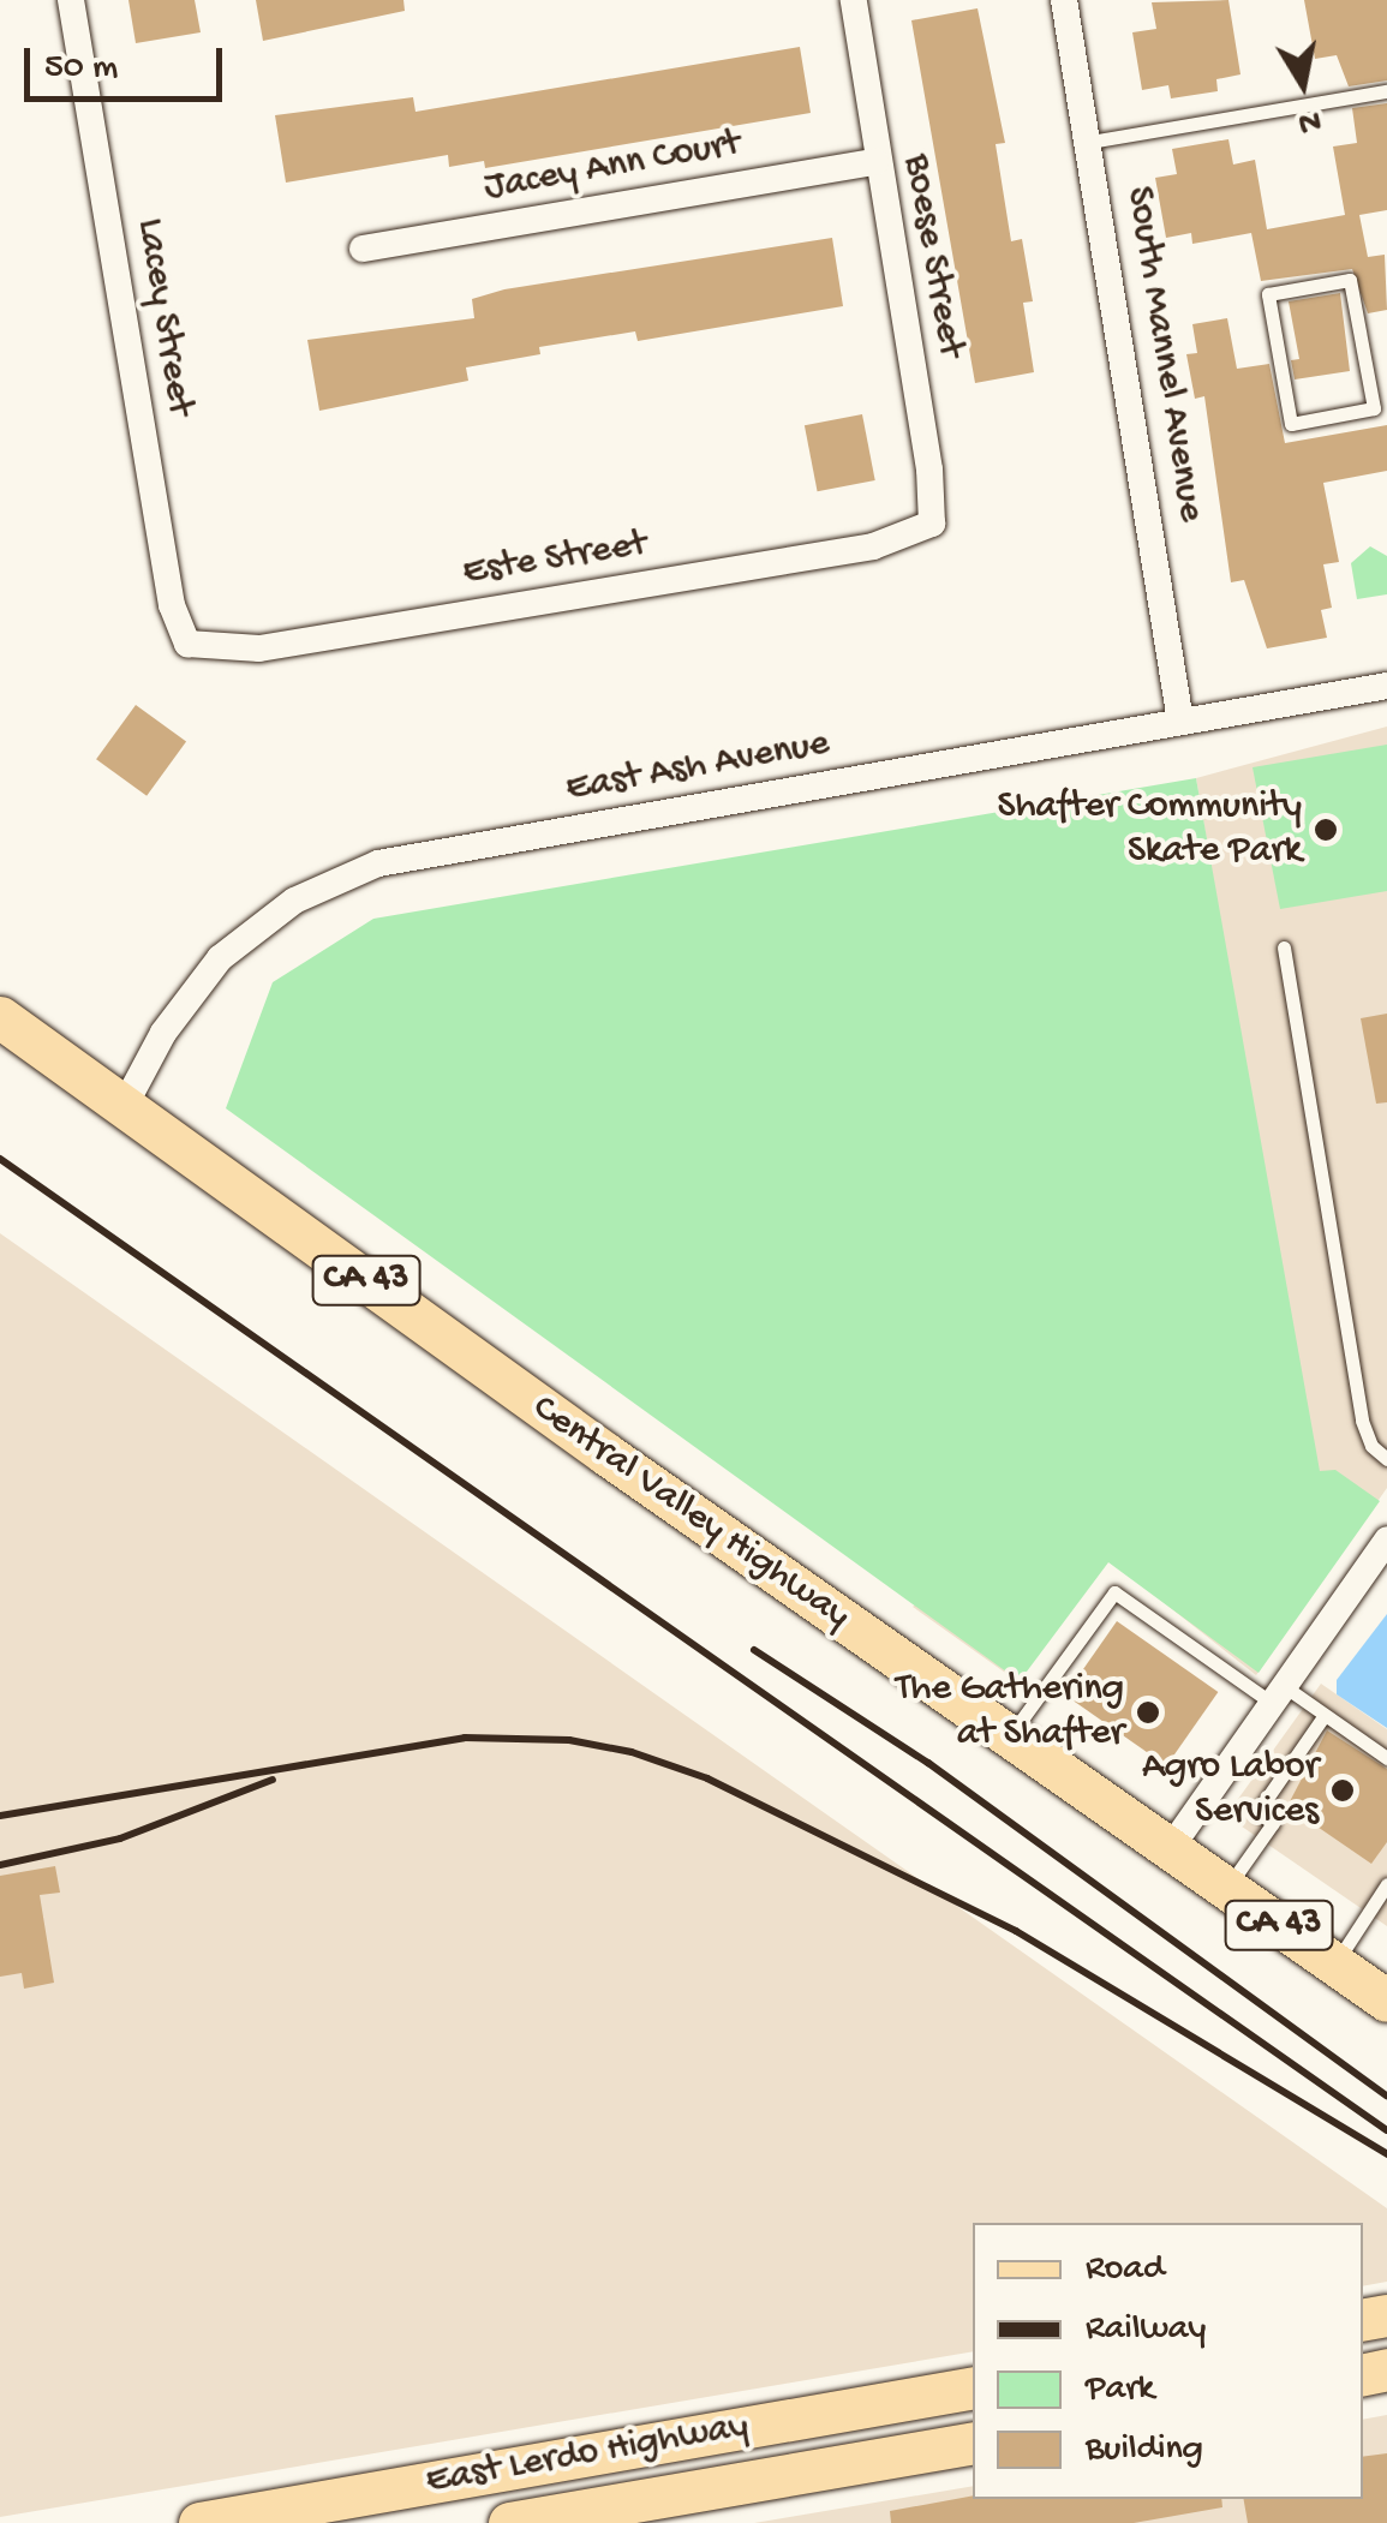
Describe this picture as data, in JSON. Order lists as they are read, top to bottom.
{
  "streets": {
    "main road": ["CA 43", "Central Valley Highway", "East Lerdo Highway"],
    "street": [
      "Jacey Ann Court",
      "Boese Street",
      "Lacey Street",
      "South Mannel Avenue",
      "Este Street",
      "East Ash Avenue"
    ]
  },
  "crossings": [
    ["Jacey Ann Court", "Boese Street"],
    ["Boese Street", "Este Street"],
    ["Lacey Street", "Este Street"],
    ["South Mannel Avenue", "East Ash Avenue"],
    ["East Ash Avenue", "Central Valley Highway"]
  ],
  "places": ["Shafter Community Skate Park", "The Gathering at Shafter", "Agro Labor Services"],
  "legend": [
    "Road",
    "Railway",
    "Park",
    "Building"
  ],
  "scale_bar": "50 m",
  "north": "bottom"
}
